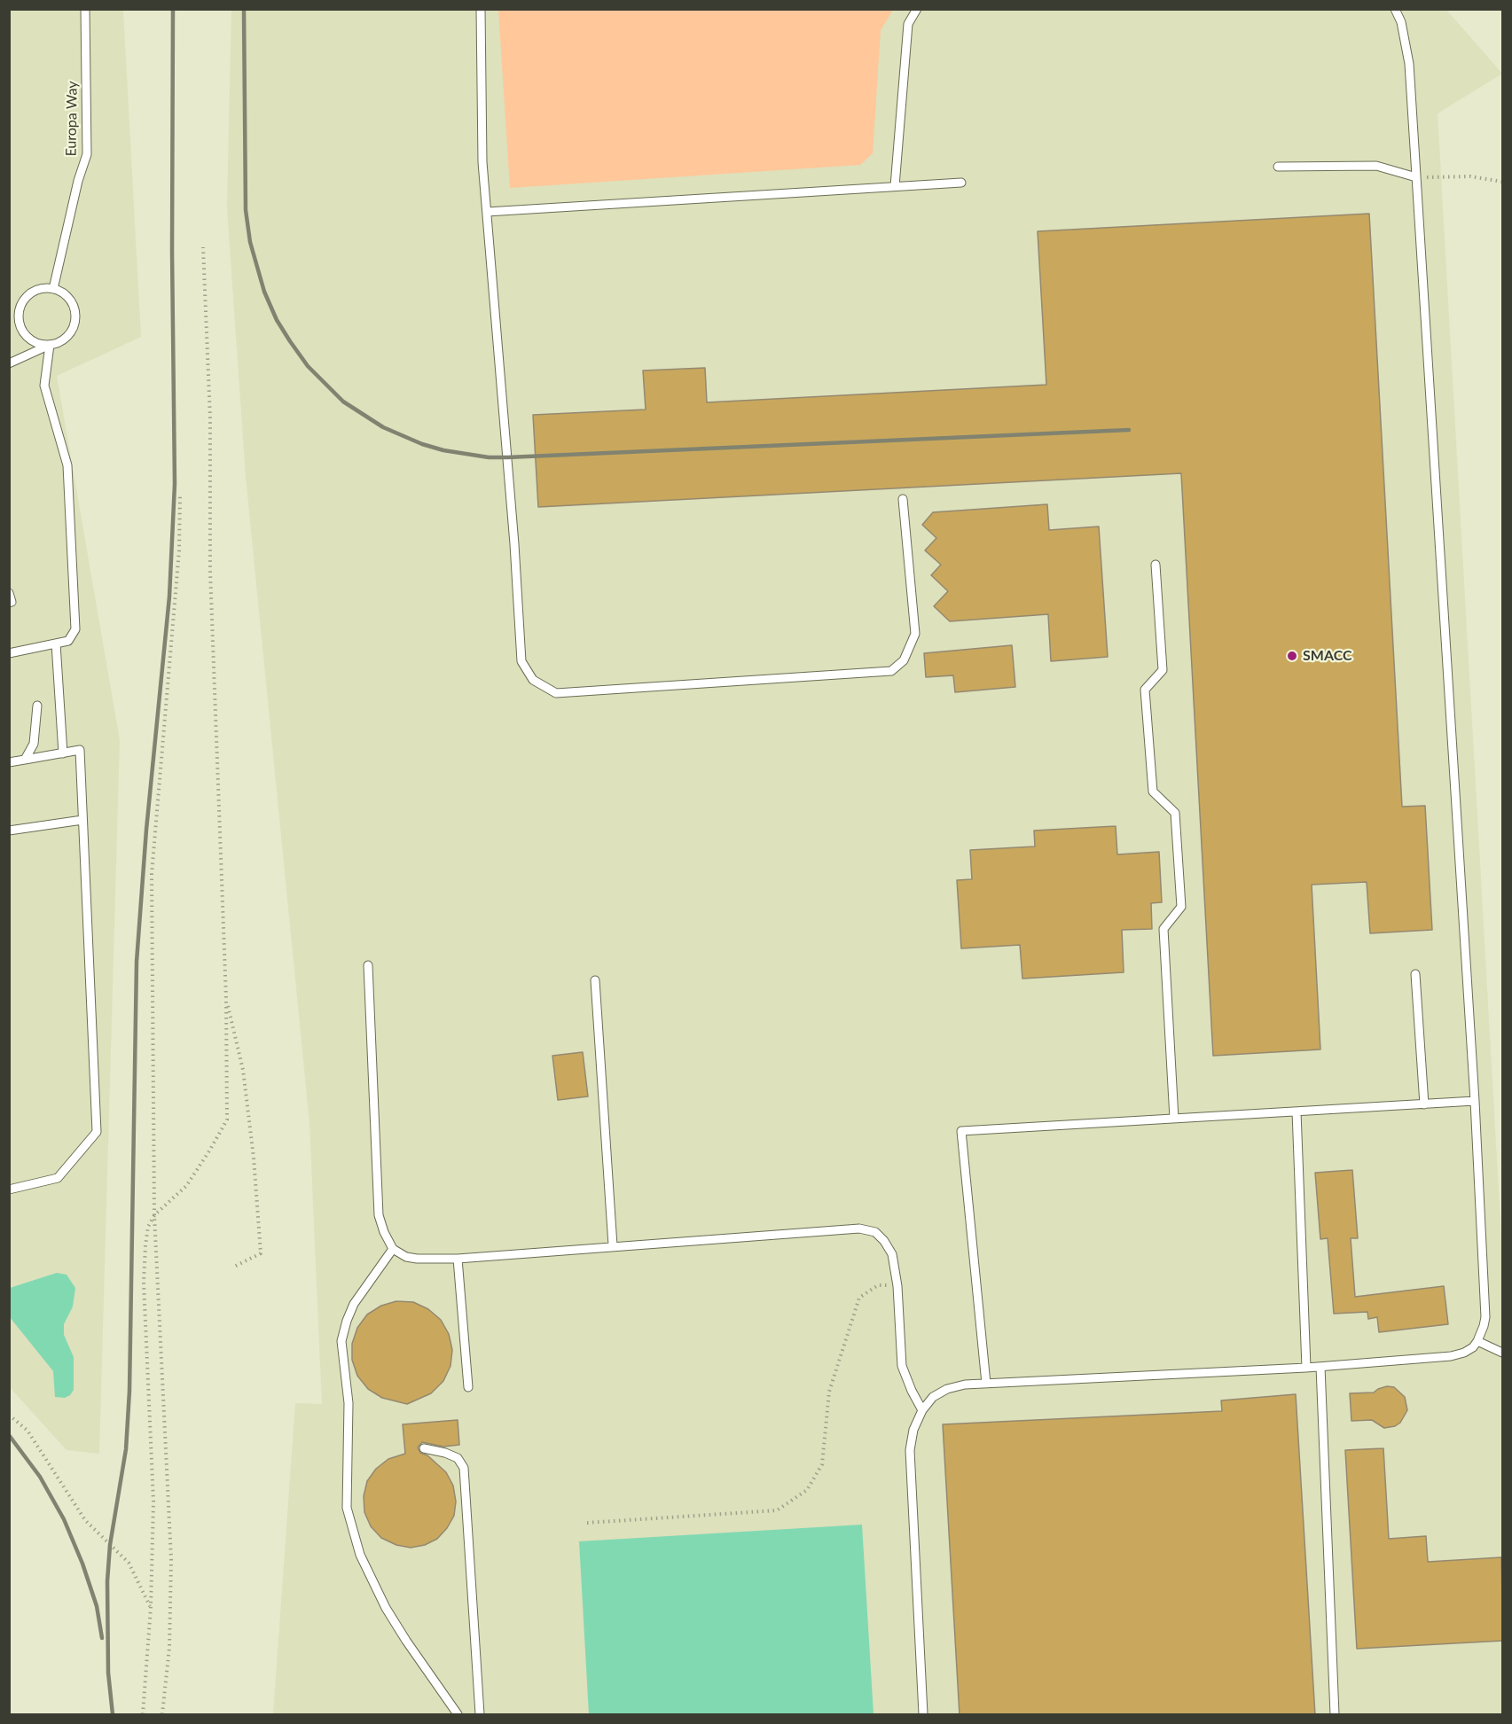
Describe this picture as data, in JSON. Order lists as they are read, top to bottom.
{
  "streets": {
    "lane": ["Europa Way"]
  },
  "places": ["SMACC"]
}
